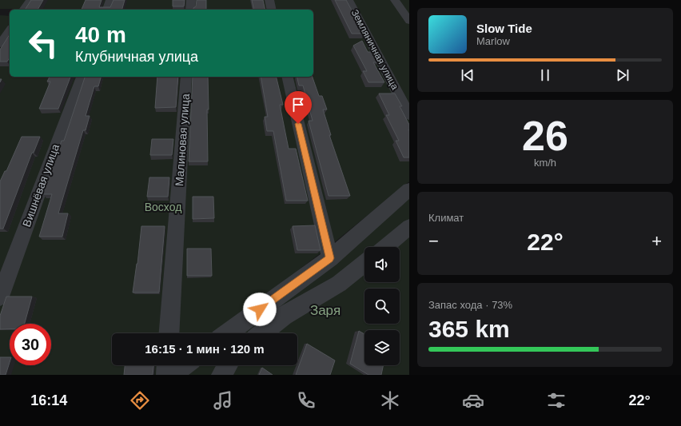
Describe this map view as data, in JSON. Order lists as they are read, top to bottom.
{
  "streets": {
    "street": ["Земляничная улица", "Малиновая улица", "Вишнёвая улица"]
  },
  "parks": ["Восход", "Заря"],
  "page": {
    "turn": ["40 m", "Клубничная улица"],
    "song": ["Slow Tide", "Marlow"],
    "tile": [
      ["26", "km/h"],
      "Климат",
      ["Запас хода · 73%", "365 km"]
    ],
    "heat": ["−", "22°", "+"],
    "limit": "30",
    "trip": "16:15 · 1 мин · 120 m",
    "tabs": ["16:14", "22°"]
  }
}
